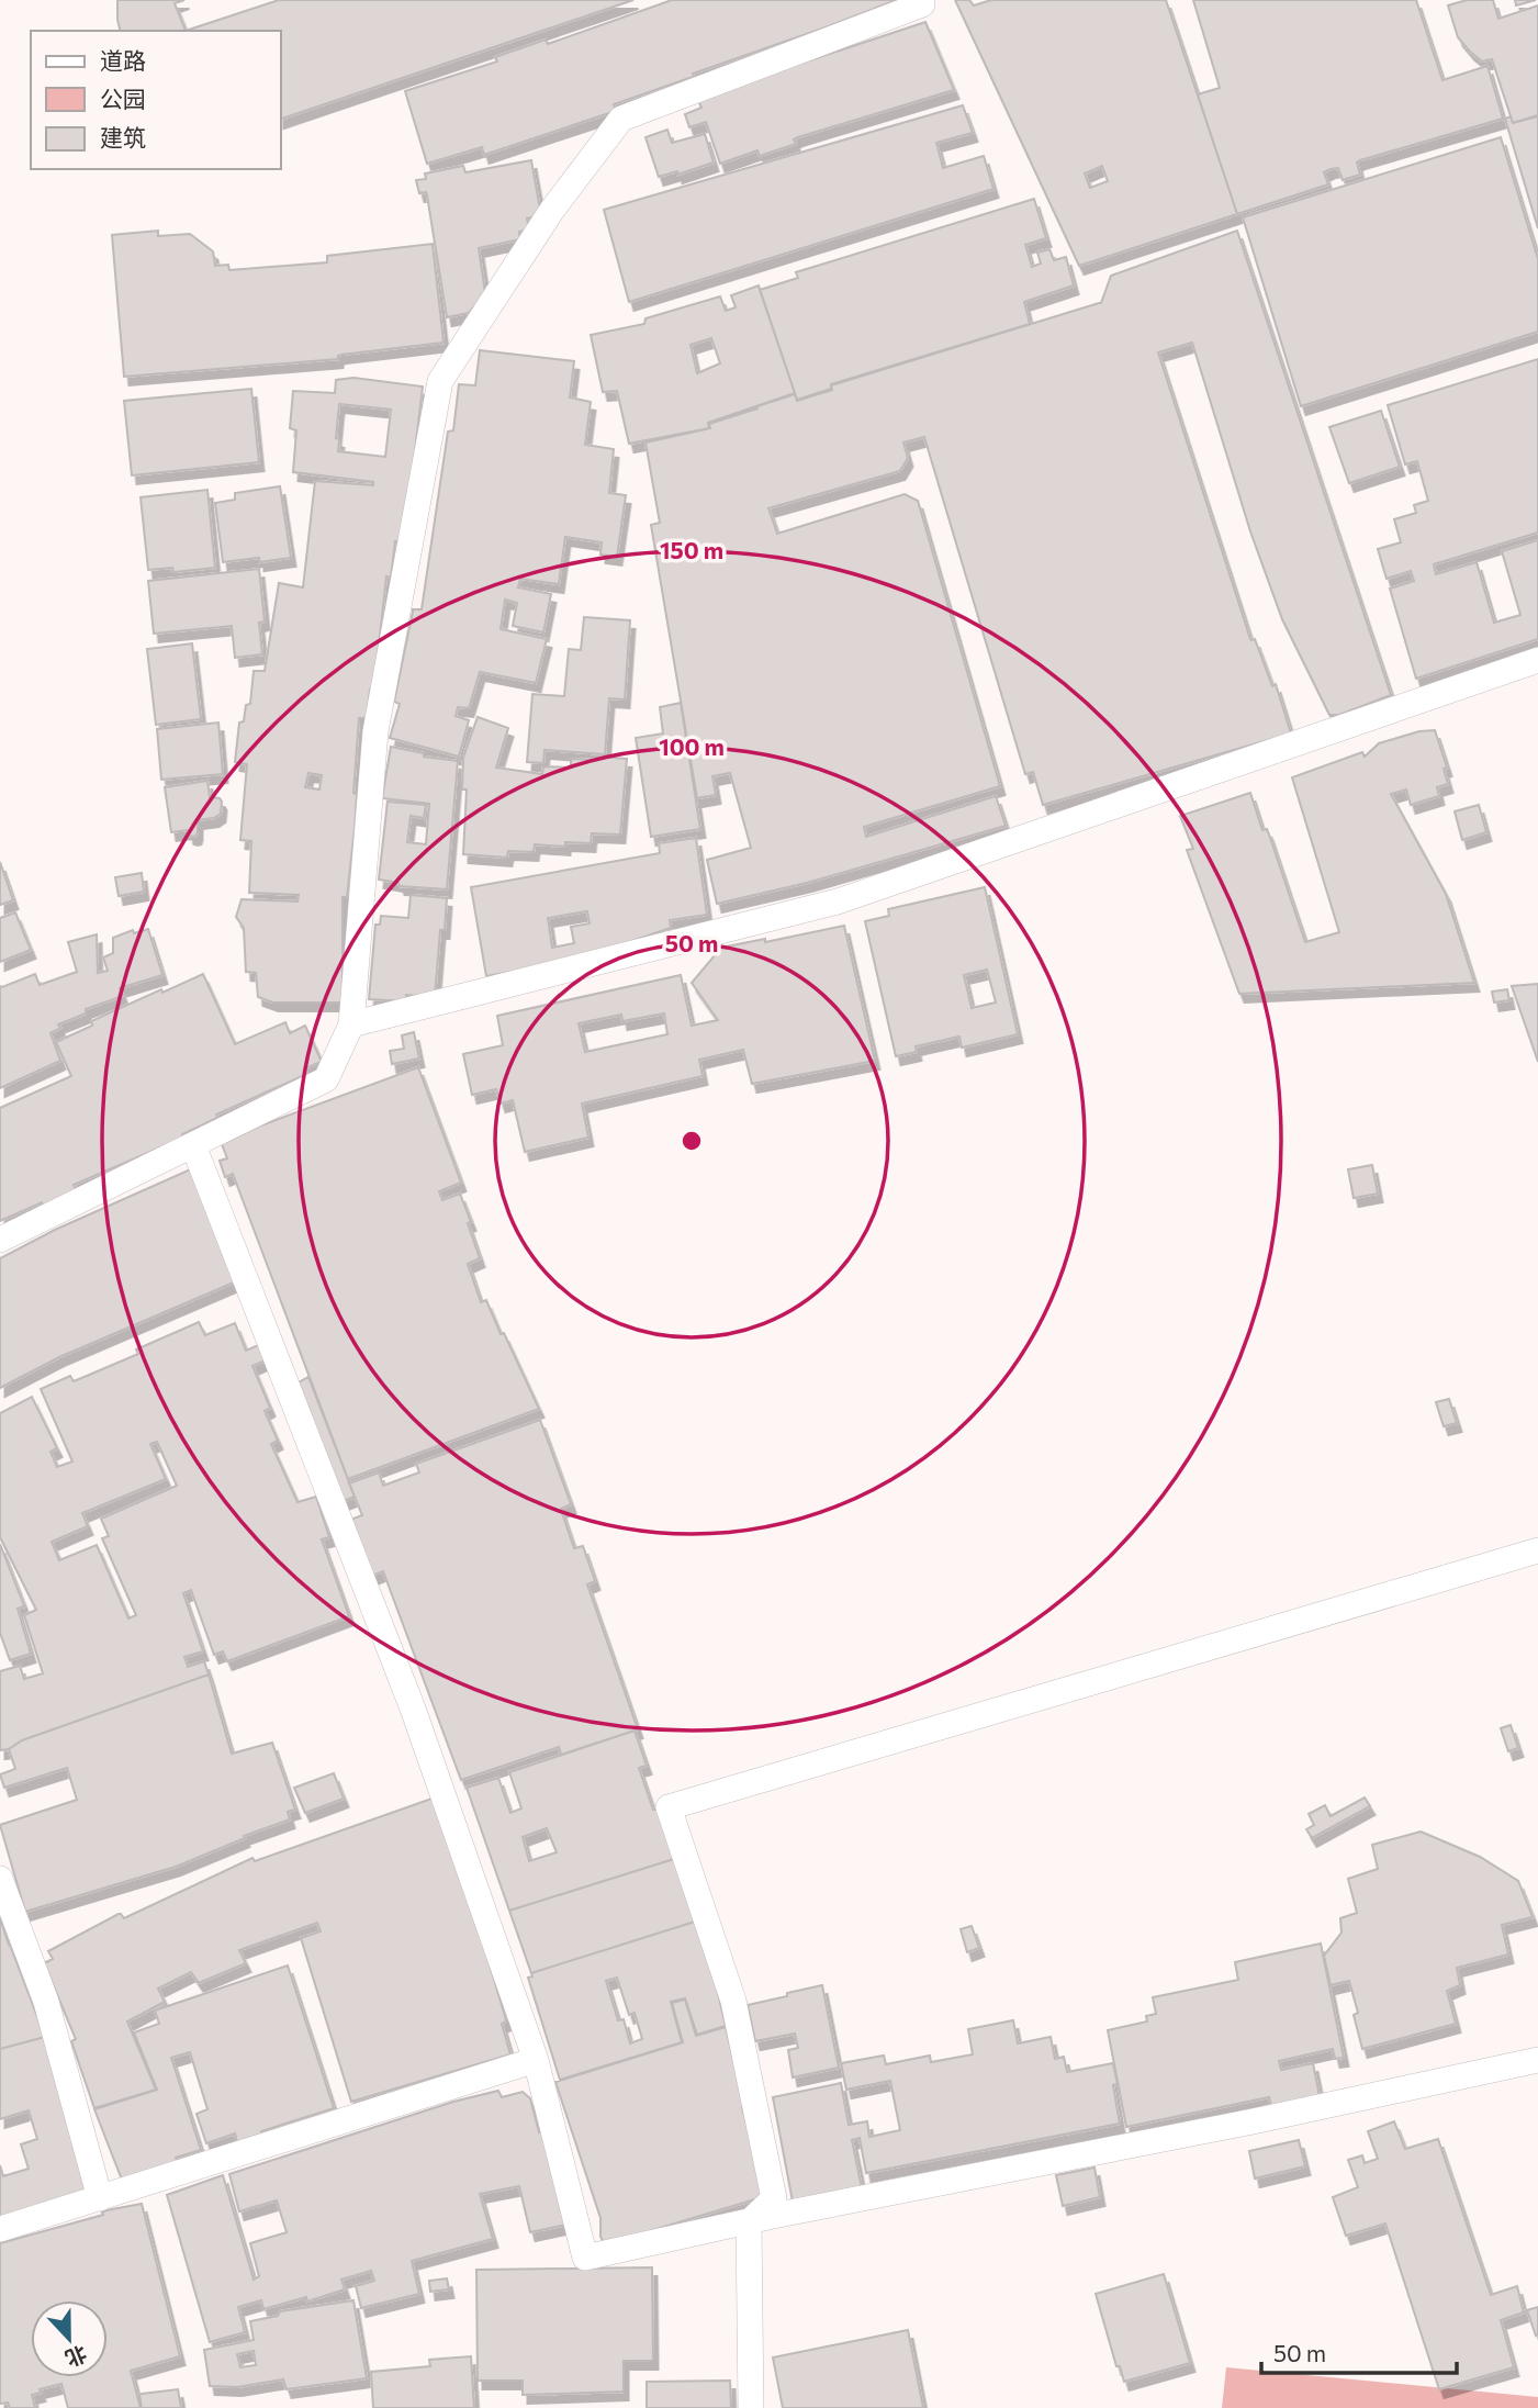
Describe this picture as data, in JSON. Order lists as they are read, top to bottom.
{
  "legend": ["道路", "公园", "建筑"],
  "scale_bar": "50 m",
  "north": "bottom",
  "rings": ["150 m", "100 m", "50 m"]
}
